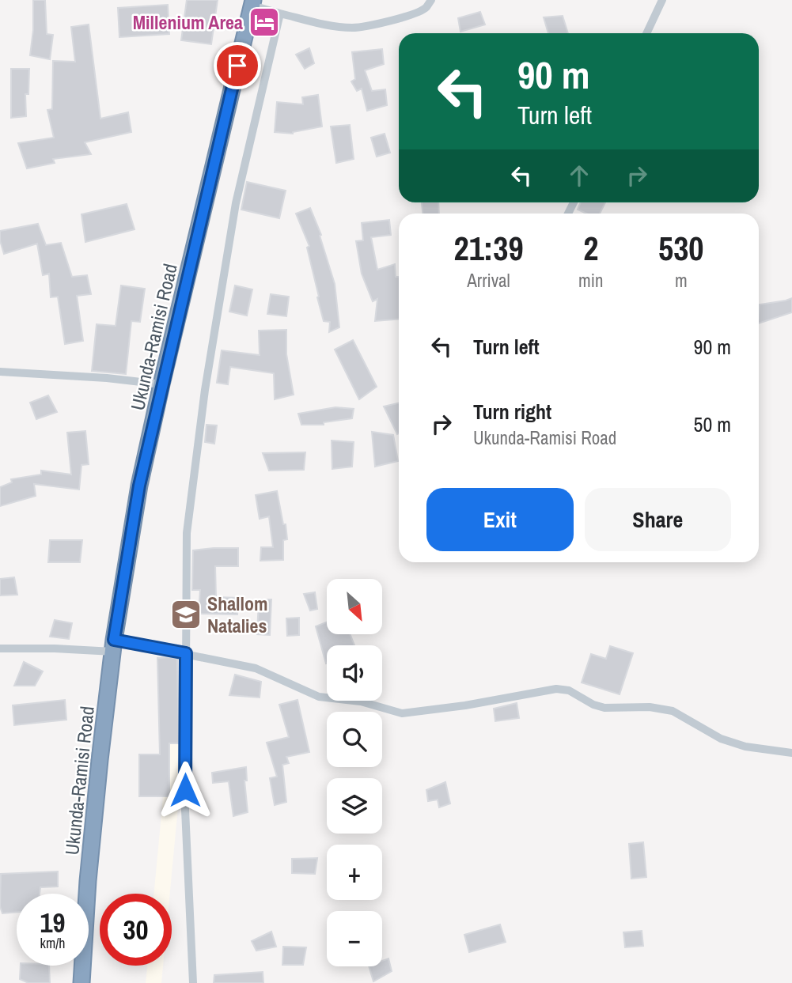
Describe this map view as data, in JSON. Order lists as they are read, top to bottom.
{
  "streets": {
    "highway": ["Ukunda-Ramisi Road"]
  },
  "places": {
    "hotel": ["Millenium Area"],
    "school or university": ["Shallom Natalies"]
  },
  "north": "bottom right",
  "page": {
    "turn": ["90 m", "Turn left"],
    "eta": [
      "21:39",
      "Arrival",
      "2",
      "min",
      "530",
      "m"
    ],
    "list": [
      {
        "name": "Turn left",
        "value": "90 m"
      },
      {
        "name": "Turn right",
        "note": "Ukunda-Ramisi Road",
        "value": "50 m"
      }
    ],
    "buttons": ["Exit", "Share"],
    "map_buttons": ["+", "−"],
    "speed": "19 km/h",
    "limit": "30"
  }
}
